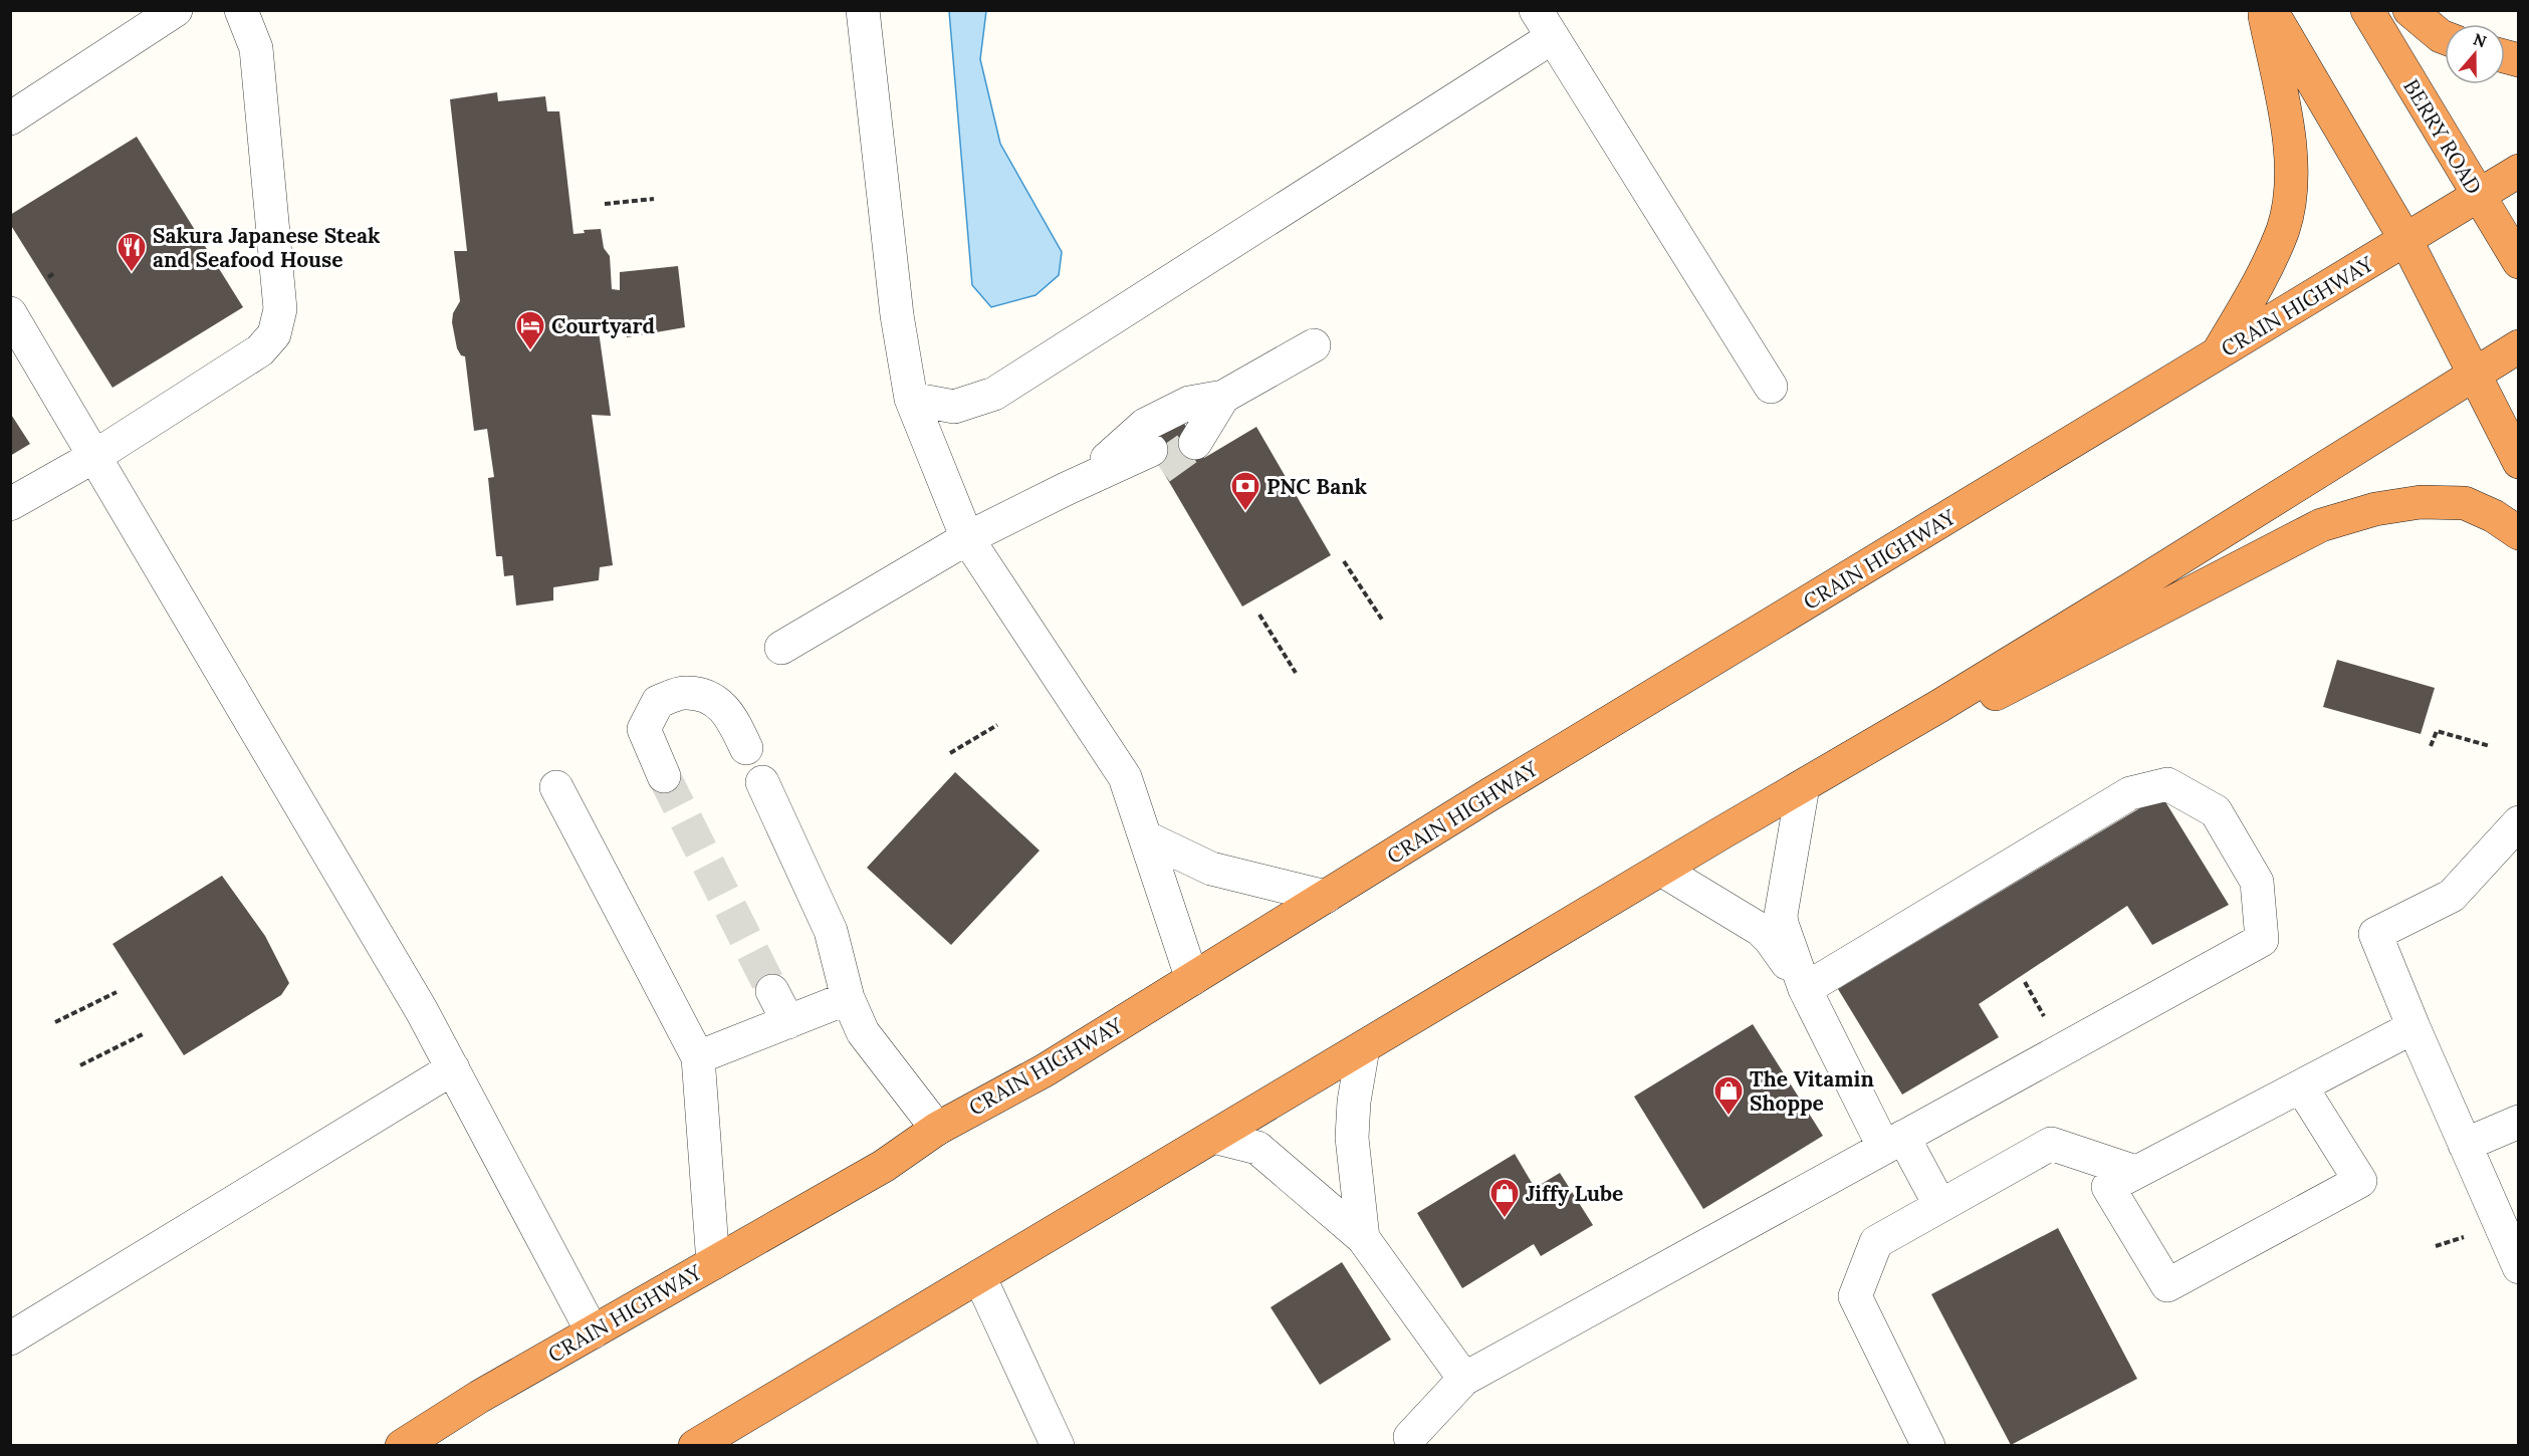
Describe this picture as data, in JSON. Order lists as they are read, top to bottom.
{
  "streets": {
    "highway": ["BERRY ROAD", "CRAIN HIGHWAY"]
  },
  "crossings": [
    ["BERRY ROAD", "CRAIN HIGHWAY"]
  ],
  "places": {
    "restaurant": ["Sakura Japanese Steak and Seafood House"],
    "hotel": ["Courtyard"],
    "bank": ["PNC Bank"],
    "shop": ["The Vitamin Shoppe", "Jiffy Lube"]
  },
  "north": "top"
}
